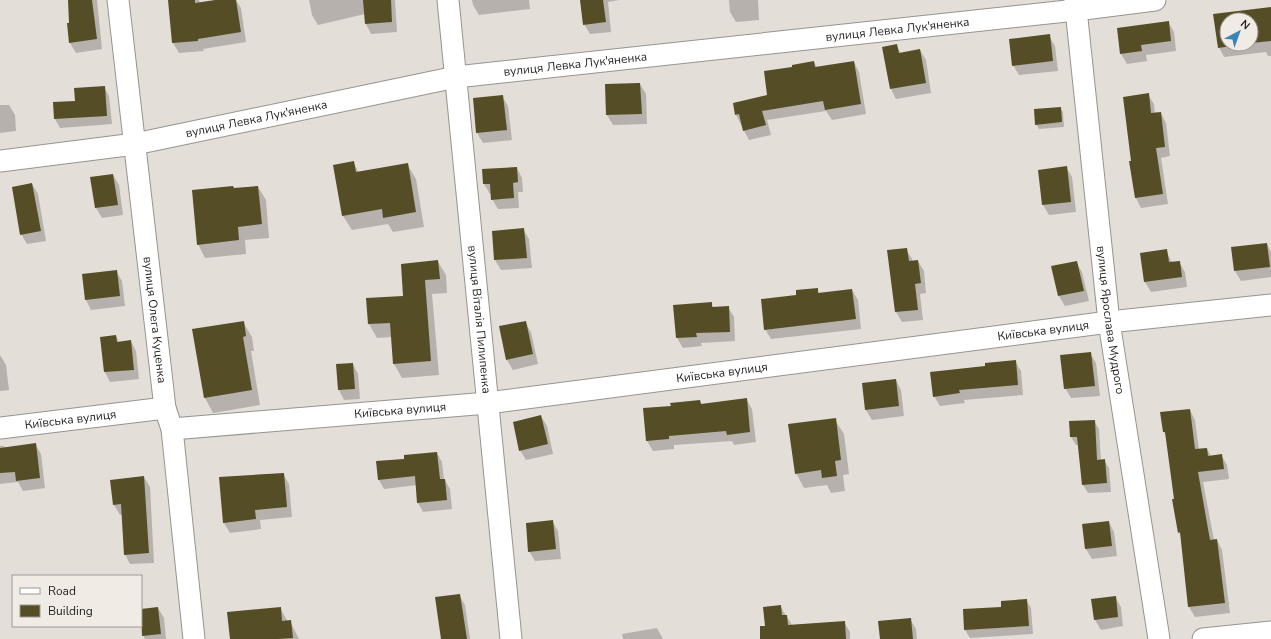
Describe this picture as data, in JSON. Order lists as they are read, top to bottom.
{
  "streets": {
    "street": [
      "вулиця Левка Лук'яненка",
      "вулиця Віталія Пилипенка",
      "вулиця Олега Куценка",
      "вулиця Ярослава Мудрого",
      "Київська вулиця"
    ]
  },
  "crossings": [
    ["вулиця Левка Лук'яненка", "вулиця Віталія Пилипенка"],
    ["вулиця Левка Лук'яненка", "вулиця Олега Куценка"],
    ["вулиця Левка Лук'яненка", "вулиця Ярослава Мудрого"],
    ["вулиця Віталія Пилипенка", "Київська вулиця"],
    ["вулиця Олега Куценка", "Київська вулиця"],
    ["вулиця Ярослава Мудрого", "Київська вулиця"]
  ],
  "legend": ["Road", "Building"],
  "north": "top right"
}
